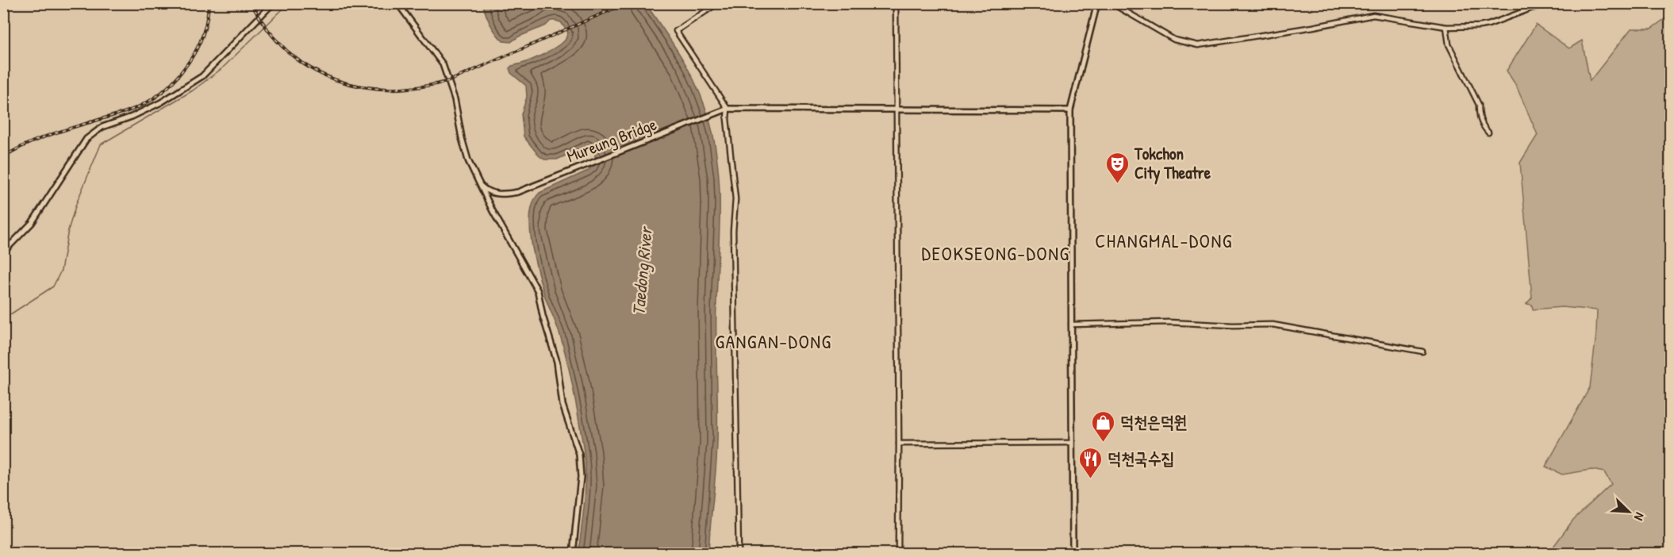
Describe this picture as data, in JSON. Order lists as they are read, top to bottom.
{
  "streets": {
    "main road": ["Mureung Bridge"]
  },
  "districts": ["CHANGMAL-DONG", "DEOKSEONG-DONG", "GANGAN-DONG"],
  "water": ["Taedong River"],
  "places": {
    "theatre": ["Tokchon City Theatre"],
    "shop": ["덕천은덕원"],
    "restaurant": ["덕천국수집"]
  },
  "north": "bottom right"
}
